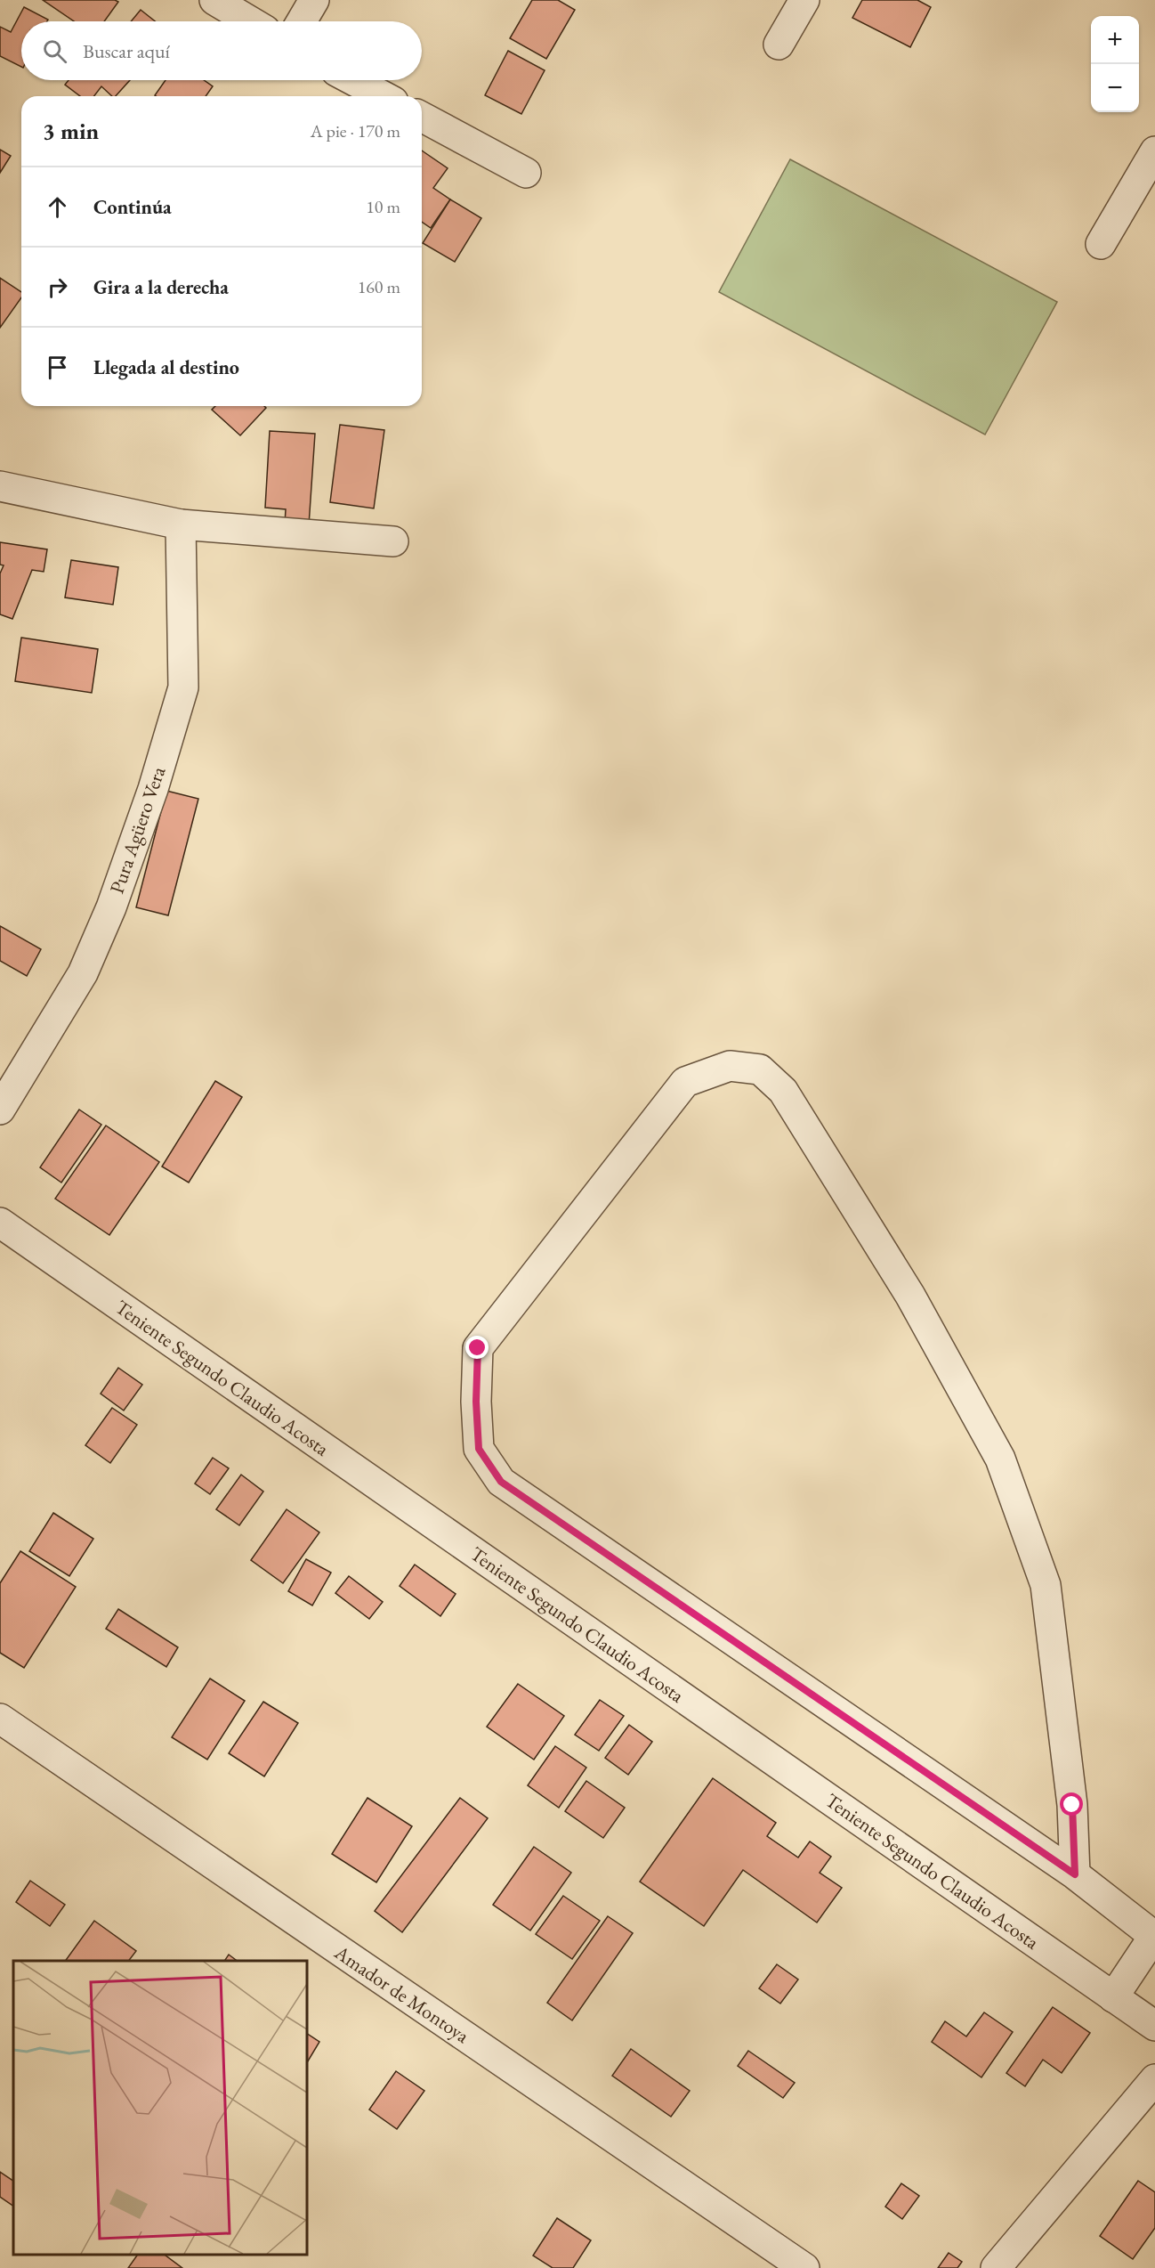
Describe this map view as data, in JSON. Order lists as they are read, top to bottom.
{
  "streets": {
    "street": ["Pura Agüero Vera", "Teniente Segundo Claudio Acosta", "Amador de Montoya"]
  },
  "page": {
    "map_buttons": ["+", "−"],
    "search": "Buscar aquí",
    "heading": ["3 min", "A pie · 170 m"],
    "list": [
      ["Continúa", "10 m"],
      ["Gira a la derecha", "160 m"],
      "Llegada al destino"
    ]
  }
}
